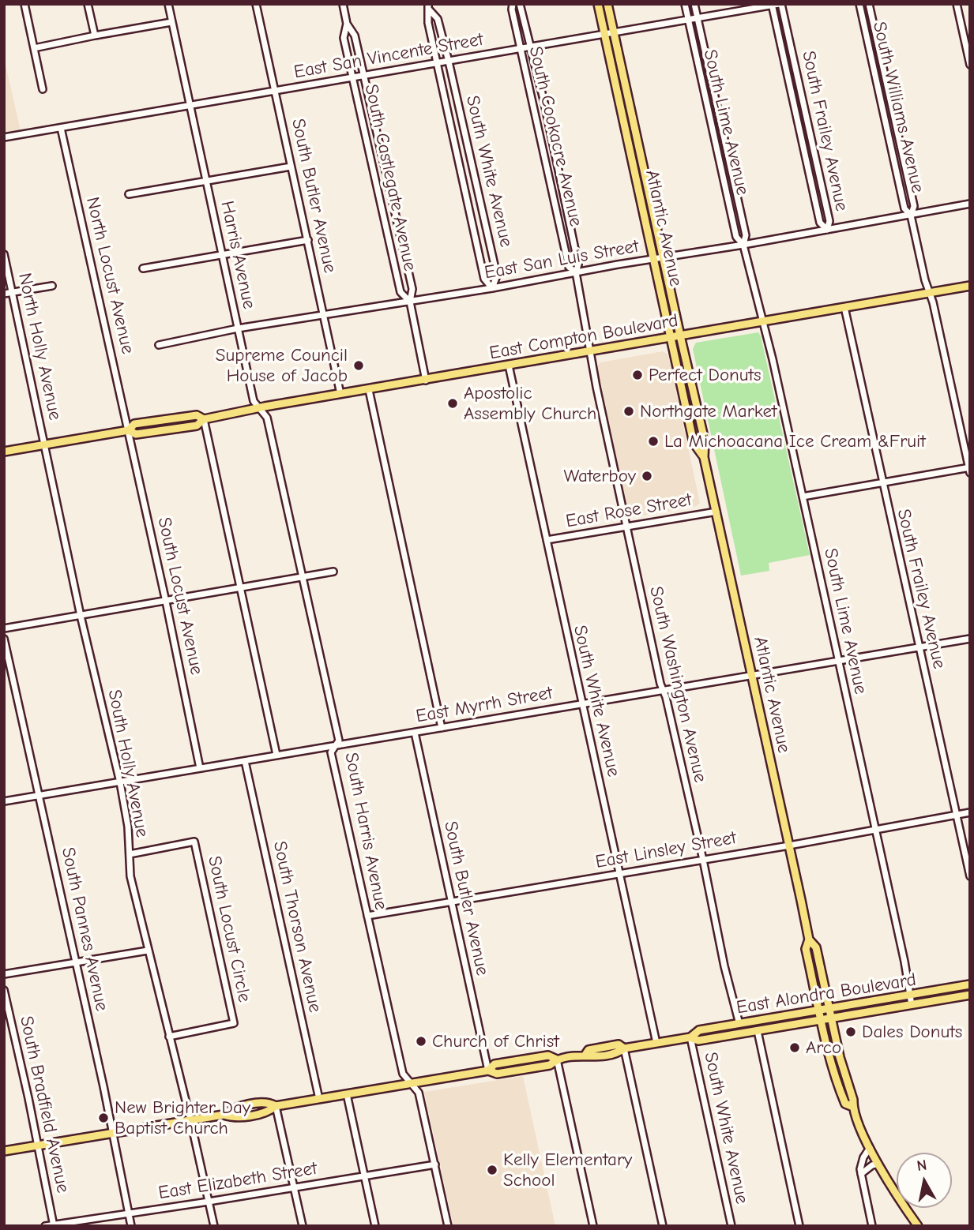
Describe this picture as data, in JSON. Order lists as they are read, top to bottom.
{
  "streets": {
    "main road": ["Atlantic Avenue", "East Compton Boulevard", "East Alondra Boulevard"],
    "street": [
      "East San Vincente Street",
      "South Williams Avenue",
      "South Lime Avenue",
      "South Frailey Avenue",
      "South Cookacre Avenue",
      "South White Avenue",
      "South Castlegate Avenue",
      "South Butler Avenue",
      "Harris Avenue",
      "East San Luis Street",
      "North Locust Avenue",
      "North Holly Avenue",
      "East Rose Street",
      "South Locust Avenue",
      "South Washington Avenue",
      "East Myrrh Street",
      "South Holly Avenue",
      "South Harris Avenue",
      "East Linsley Street",
      "South Thorson Avenue",
      "South Pannes Avenue",
      "South Locust Circle",
      "South Bradfield Avenue",
      "East Elizabeth Street"
    ]
  },
  "crossings": [
    ["East San Vincente Street", "South Lime Avenue"],
    ["East San Vincente Street", "South Frailey Avenue"],
    ["East San Vincente Street", "South Cookacre Avenue"],
    ["East San Vincente Street", "South White Avenue"],
    ["East San Vincente Street", "South Castlegate Avenue"],
    ["East San Vincente Street", "South Butler Avenue"],
    ["East San Vincente Street", "Atlantic Avenue"],
    ["East San Vincente Street", "Harris Avenue"],
    ["East San Vincente Street", "North Locust Avenue"],
    ["South Williams Avenue", "East San Luis Street"],
    ["South Williams Avenue", "East Compton Boulevard"],
    ["South Lime Avenue", "East San Luis Street"],
    ["South Lime Avenue", "East Compton Boulevard"],
    ["South Lime Avenue", "East Myrrh Street"],
    ["South Lime Avenue", "East Linsley Street"],
    ["South Lime Avenue", "East Alondra Boulevard"],
    ["South Frailey Avenue", "East San Luis Street"],
    ["South Frailey Avenue", "East Compton Boulevard"],
    ["South Frailey Avenue", "East Myrrh Street"],
    ["South Frailey Avenue", "East Linsley Street"],
    ["South Cookacre Avenue", "East San Luis Street"],
    ["South Cookacre Avenue", "East Compton Boulevard"],
    ["South Cookacre Avenue", "South Washington Avenue"],
    ["South White Avenue", "East San Luis Street"],
    ["South White Avenue", "East Compton Boulevard"],
    ["South White Avenue", "East Rose Street"],
    ["South White Avenue", "East Myrrh Street"],
    ["South White Avenue", "East Linsley Street"],
    ["South White Avenue", "East Alondra Boulevard"],
    ["South Castlegate Avenue", "East San Luis Street"],
    ["South Castlegate Avenue", "East Compton Boulevard"],
    ["South Butler Avenue", "East San Luis Street"],
    ["South Butler Avenue", "East Compton Boulevard"],
    ["South Butler Avenue", "East Myrrh Street"],
    ["South Butler Avenue", "East Linsley Street"],
    ["South Butler Avenue", "East Alondra Boulevard"],
    ["Atlantic Avenue", "East San Luis Street"],
    ["Atlantic Avenue", "East Compton Boulevard"],
    ["Atlantic Avenue", "East Rose Street"],
    ["Atlantic Avenue", "East Myrrh Street"],
    ["Atlantic Avenue", "East Linsley Street"],
    ["Atlantic Avenue", "East Alondra Boulevard"],
    ["Harris Avenue", "East San Luis Street"],
    ["Harris Avenue", "East Compton Boulevard"],
    ["Harris Avenue", "South Harris Avenue"],
    ["North Locust Avenue", "East Compton Boulevard"],
    ["North Locust Avenue", "South Locust Avenue"],
    ["East Compton Boulevard", "North Holly Avenue"],
    ["East Compton Boulevard", "South Locust Avenue"],
    ["East Compton Boulevard", "South Washington Avenue"],
    ["East Compton Boulevard", "South Holly Avenue"],
    ["East Compton Boulevard", "South Harris Avenue"],
    ["North Holly Avenue", "South Holly Avenue"],
    ["East Rose Street", "South Washington Avenue"],
    ["South Locust Avenue", "East Myrrh Street"],
    ["South Washington Avenue", "East Myrrh Street"],
    ["South Washington Avenue", "East Linsley Street"],
    ["South Washington Avenue", "East Alondra Boulevard"],
    ["East Myrrh Street", "South Holly Avenue"],
    ["East Myrrh Street", "South Harris Avenue"],
    ["East Myrrh Street", "South Thorson Avenue"],
    ["East Myrrh Street", "South Pannes Avenue"],
    ["South Holly Avenue", "South Locust Circle"],
    ["South Holly Avenue", "East Alondra Boulevard"],
    ["South Holly Avenue", "East Elizabeth Street"],
    ["South Harris Avenue", "East Linsley Street"],
    ["South Harris Avenue", "East Alondra Boulevard"],
    ["South Harris Avenue", "East Elizabeth Street"],
    ["South Thorson Avenue", "East Alondra Boulevard"],
    ["South Pannes Avenue", "East Alondra Boulevard"],
    ["South Pannes Avenue", "East Elizabeth Street"],
    ["East Alondra Boulevard", "South Bradfield Avenue"],
    ["South Bradfield Avenue", "East Elizabeth Street"]
  ],
  "places": [
    "Supreme Council House of Jacob",
    "Perfect Donuts",
    "Apostolic Assembly Church",
    "Northgate Market",
    "La Michoacana Ice Cream &Fruit",
    "Waterboy",
    "Dales Donuts",
    "Church of Christ",
    "Arco",
    "New Brighter Day Baptist Church",
    "Kelly Elementary School"
  ],
  "north": "top"
}
